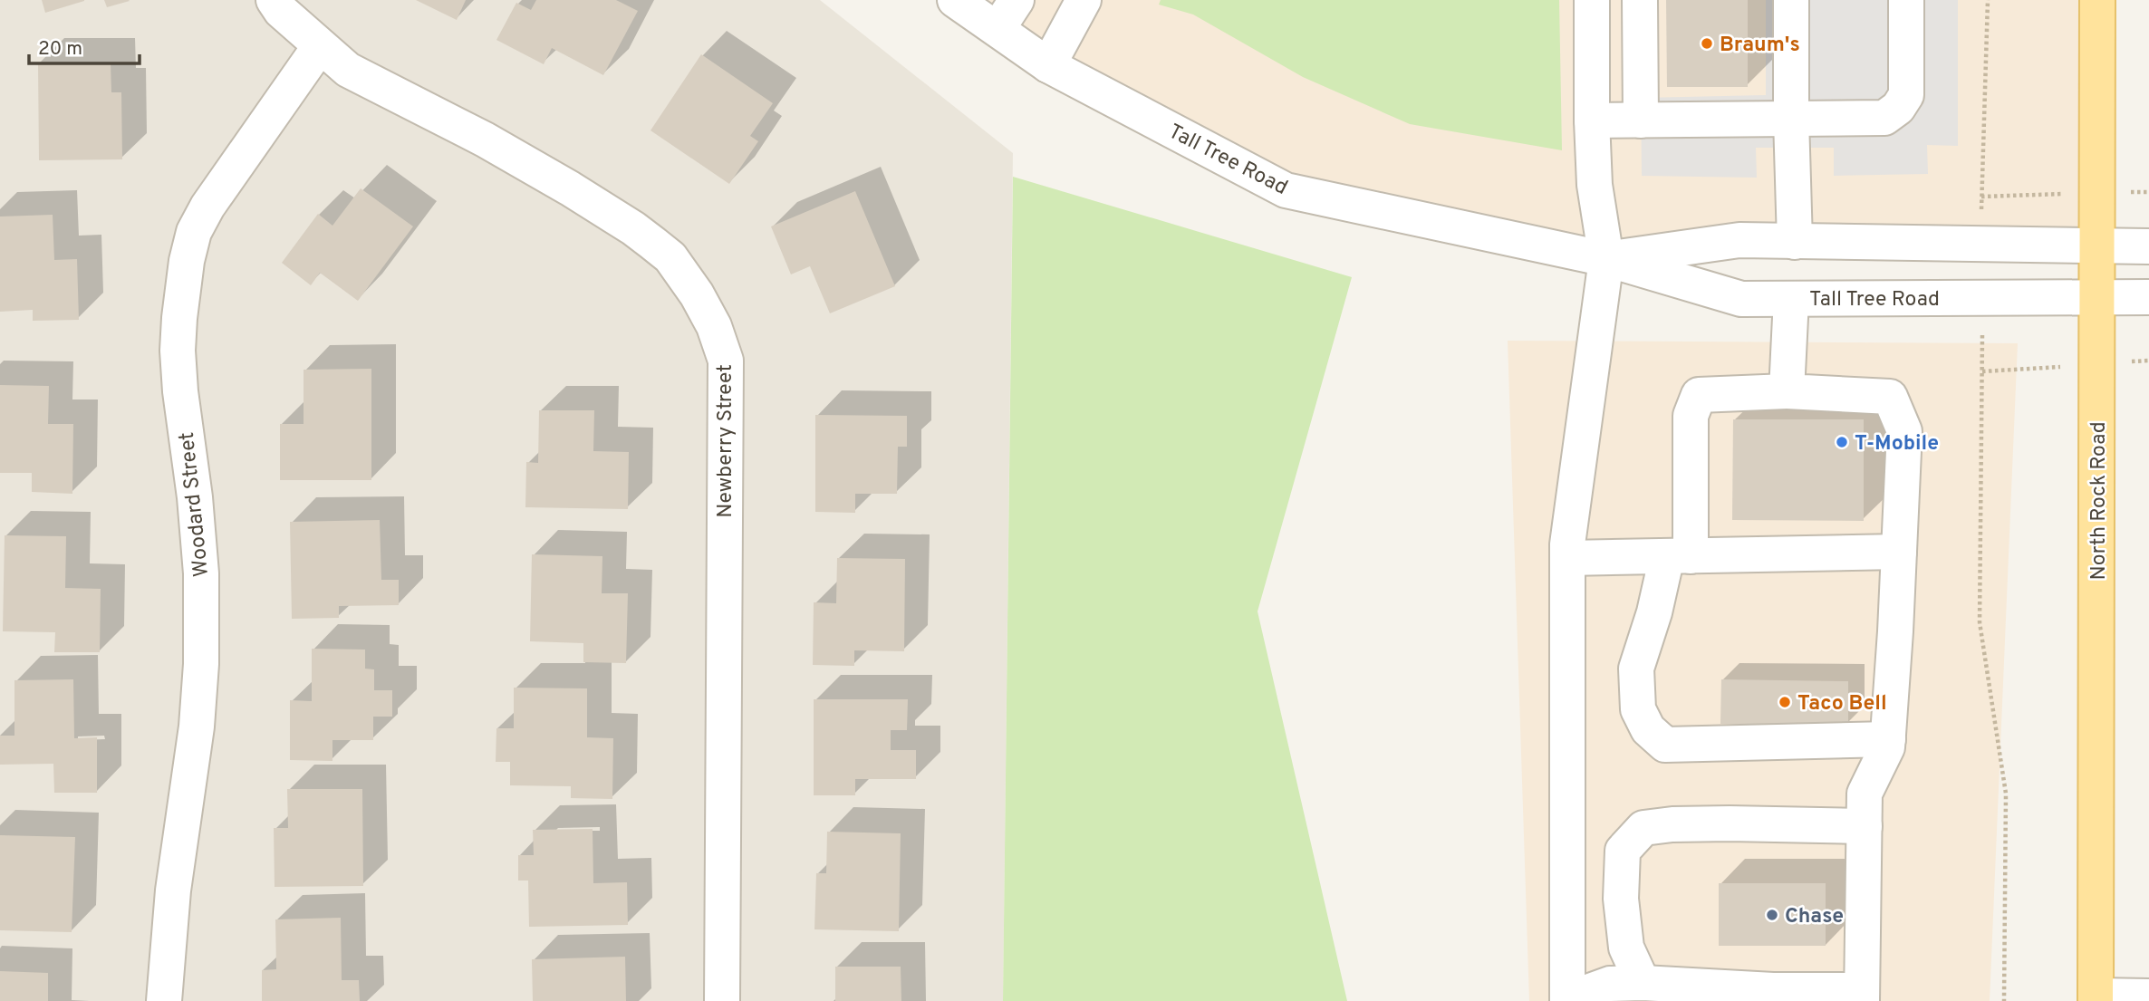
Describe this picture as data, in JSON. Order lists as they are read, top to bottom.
{
  "streets": {
    "main road": ["North Rock Road"],
    "street": ["Tall Tree Road", "Newberry Street", "Woodard Street"]
  },
  "crossings": [
    ["Tall Tree Road", "North Rock Road"],
    ["Newberry Street", "Woodard Street"]
  ],
  "places": [
    "Braum's",
    "T-Mobile",
    "Taco Bell",
    "Chase"
  ],
  "scale_bar": "20 m"
}
